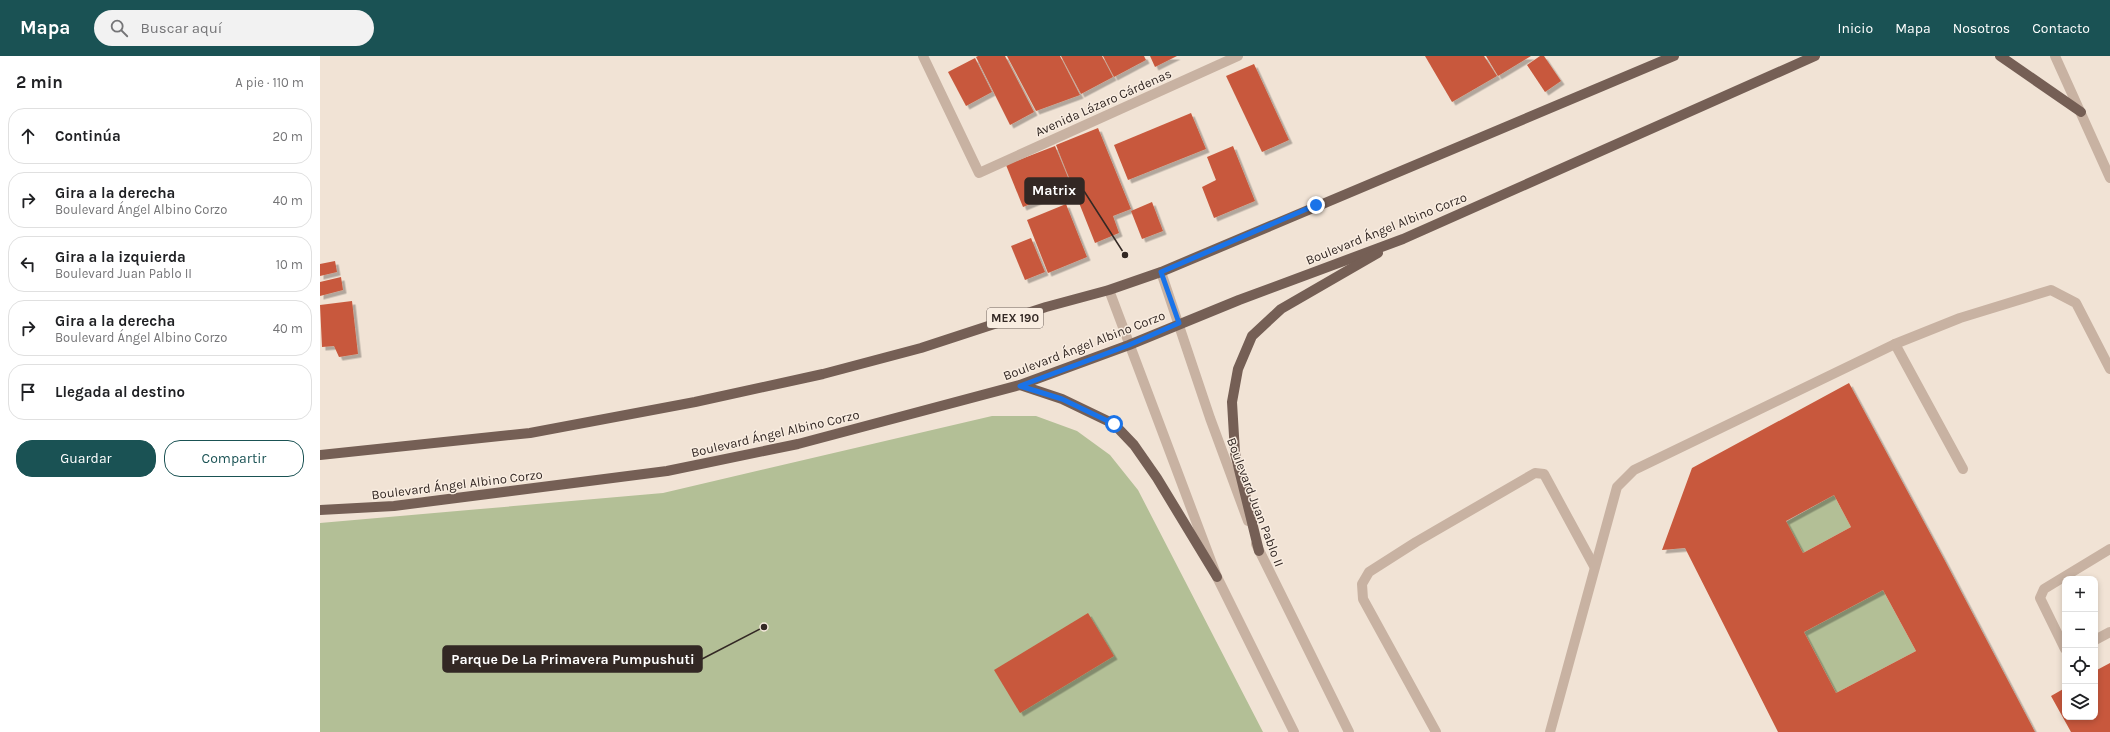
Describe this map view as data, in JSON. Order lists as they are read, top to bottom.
{
  "streets": {
    "main road": ["Boulevard Ángel Albino Corzo", "MEX 190"],
    "street": ["Avenida Lázaro Cárdenas", "Boulevard Juan Pablo II"]
  },
  "crossings": [
    ["Boulevard Ángel Albino Corzo", "Boulevard Juan Pablo II"],
    ["MEX 190", "Boulevard Juan Pablo II"]
  ],
  "places": ["Matrix", "Parque De La Primavera Pumpushuti"],
  "page": {
    "header": "Mapa",
    "search": "Buscar aquí",
    "nav": [
      "Inicio",
      "Mapa",
      "Nosotros",
      "Contacto"
    ],
    "heading": ["2 min", "A pie · 110 m"],
    "list": [
      ["Continúa", "20 m"],
      ["Gira a la derecha", "Boulevard Ángel Albino Corzo", "40 m"],
      ["Gira a la izquierda", "Boulevard Juan Pablo II", "10 m"],
      ["Gira a la derecha", "Boulevard Ángel Albino Corzo", "40 m"],
      "Llegada al destino"
    ],
    "buttons": ["Guardar", "Compartir"],
    "map_buttons": ["+", "−"]
  }
}
